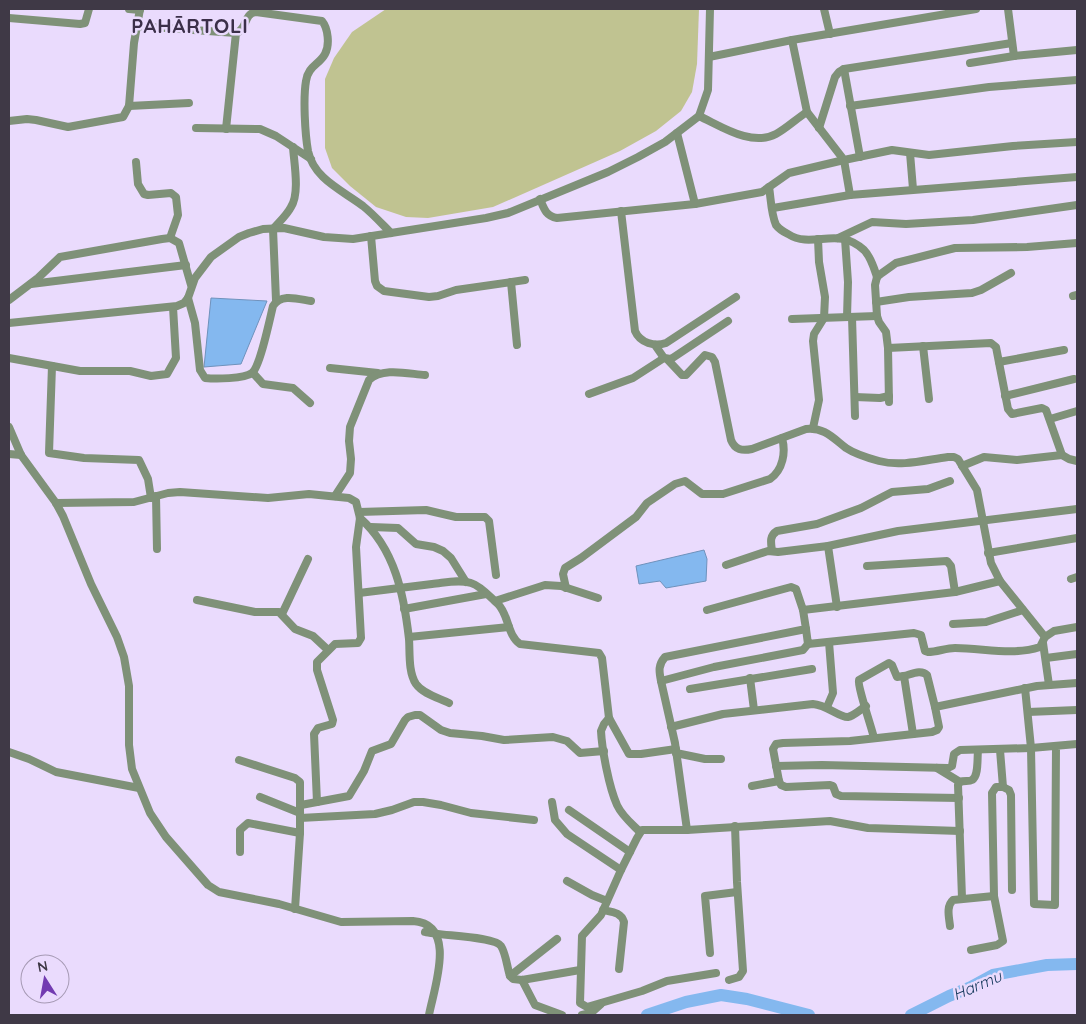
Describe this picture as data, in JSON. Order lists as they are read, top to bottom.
{
  "districts": ["PAHĀRTOLI"],
  "water": ["Harmu"],
  "north": "top"
}
